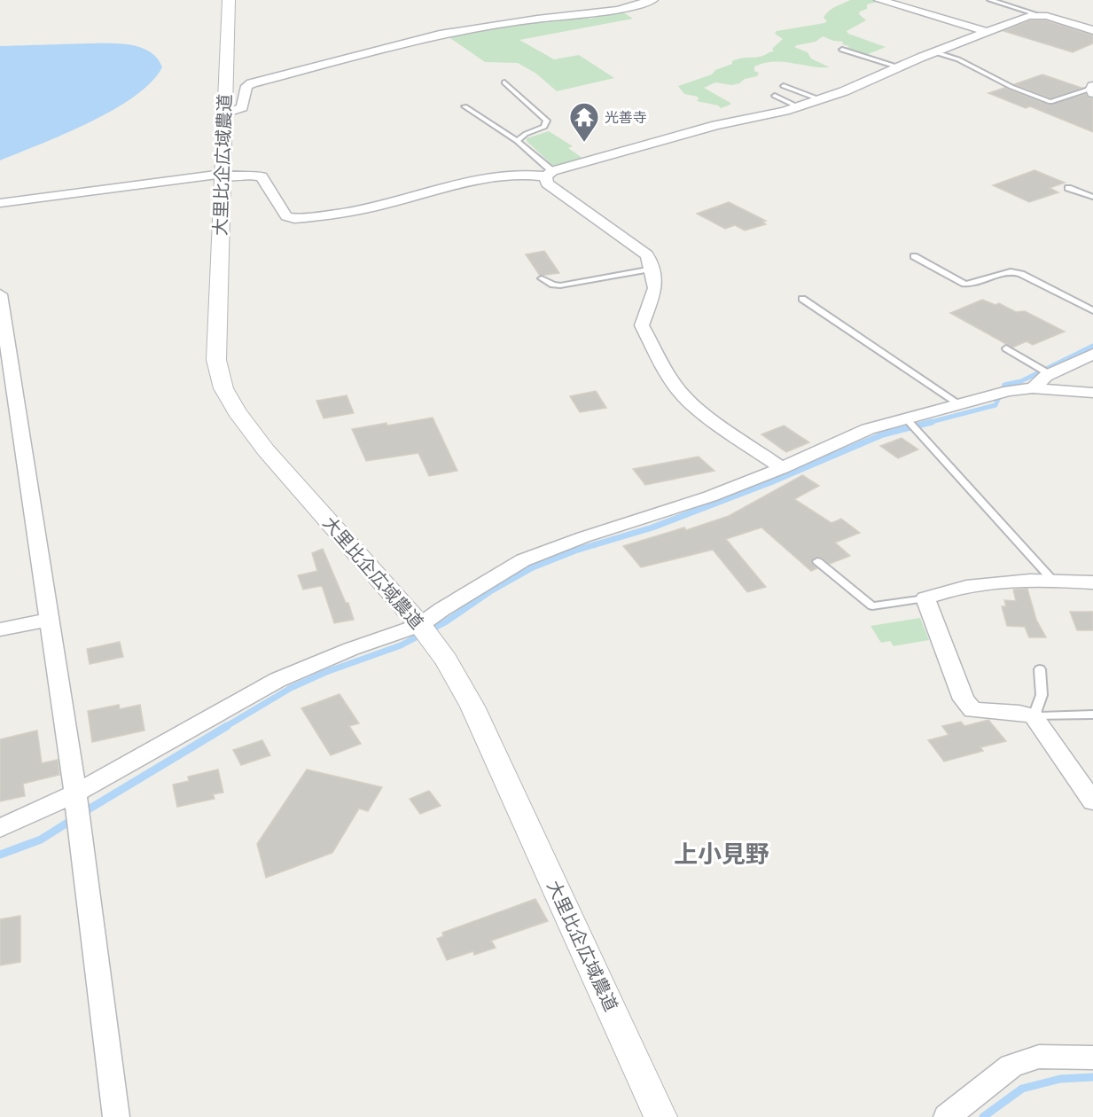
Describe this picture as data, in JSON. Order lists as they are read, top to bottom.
{
  "streets": {
    "street": ["大里比企広域農道"]
  },
  "districts": ["上小見野"],
  "places": {
    "temple": ["光善寺"]
  }
}
